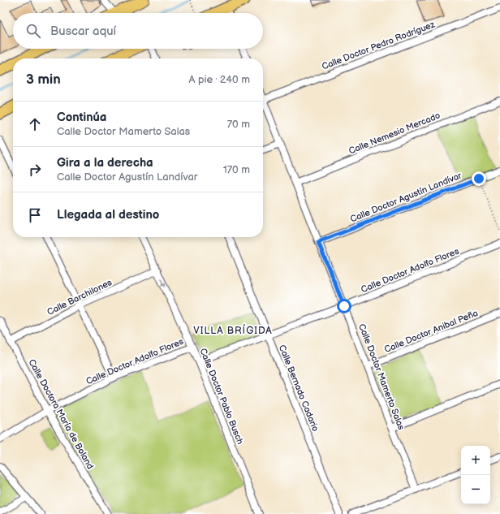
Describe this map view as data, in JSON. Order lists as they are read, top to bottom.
{
  "streets": {
    "street": [
      "Calle Doctor Pedro Rodríguez",
      "Calle Nemesio Mercado",
      "Calle Doctor Agustín Landívar",
      "Calle Doctor Adolfo Flores",
      "Calle Barchilones",
      "Calle Doctor Anibal Peña",
      "Calle Doctor Mamerto Salas",
      "Calle Bernado Cadario",
      "Calle Doctor Pablo Busch",
      "Calle Doctora María de Boland"
    ]
  },
  "crossings": [
    ["Calle Doctor Pedro Rodríguez", "Calle Doctor Mamerto Salas"],
    ["Calle Nemesio Mercado", "Calle Doctor Mamerto Salas"],
    ["Calle Doctor Agustín Landívar", "Calle Doctor Mamerto Salas"],
    ["Calle Doctor Adolfo Flores", "Calle Doctor Mamerto Salas"],
    ["Calle Doctor Adolfo Flores", "Calle Bernado Cadario"],
    ["Calle Doctor Adolfo Flores", "Calle Doctor Pablo Busch"],
    ["Calle Doctor Adolfo Flores", "Calle Doctora María de Boland"],
    ["Calle Barchilones", "Calle Doctor Pablo Busch"],
    ["Calle Barchilones", "Calle Doctora María de Boland"],
    ["Calle Doctor Anibal Peña", "Calle Doctor Mamerto Salas"]
  ],
  "districts": ["VILLA BRÍGIDA"],
  "page": {
    "search": "Buscar aquí",
    "heading": ["3 min", "A pie · 240 m"],
    "list": [
      ["Continúa", "Calle Doctor Mamerto Salas", "70 m"],
      ["Gira a la derecha", "Calle Doctor Agustín Landívar", "170 m"],
      "Llegada al destino"
    ],
    "map_buttons": ["+", "−"]
  }
}
